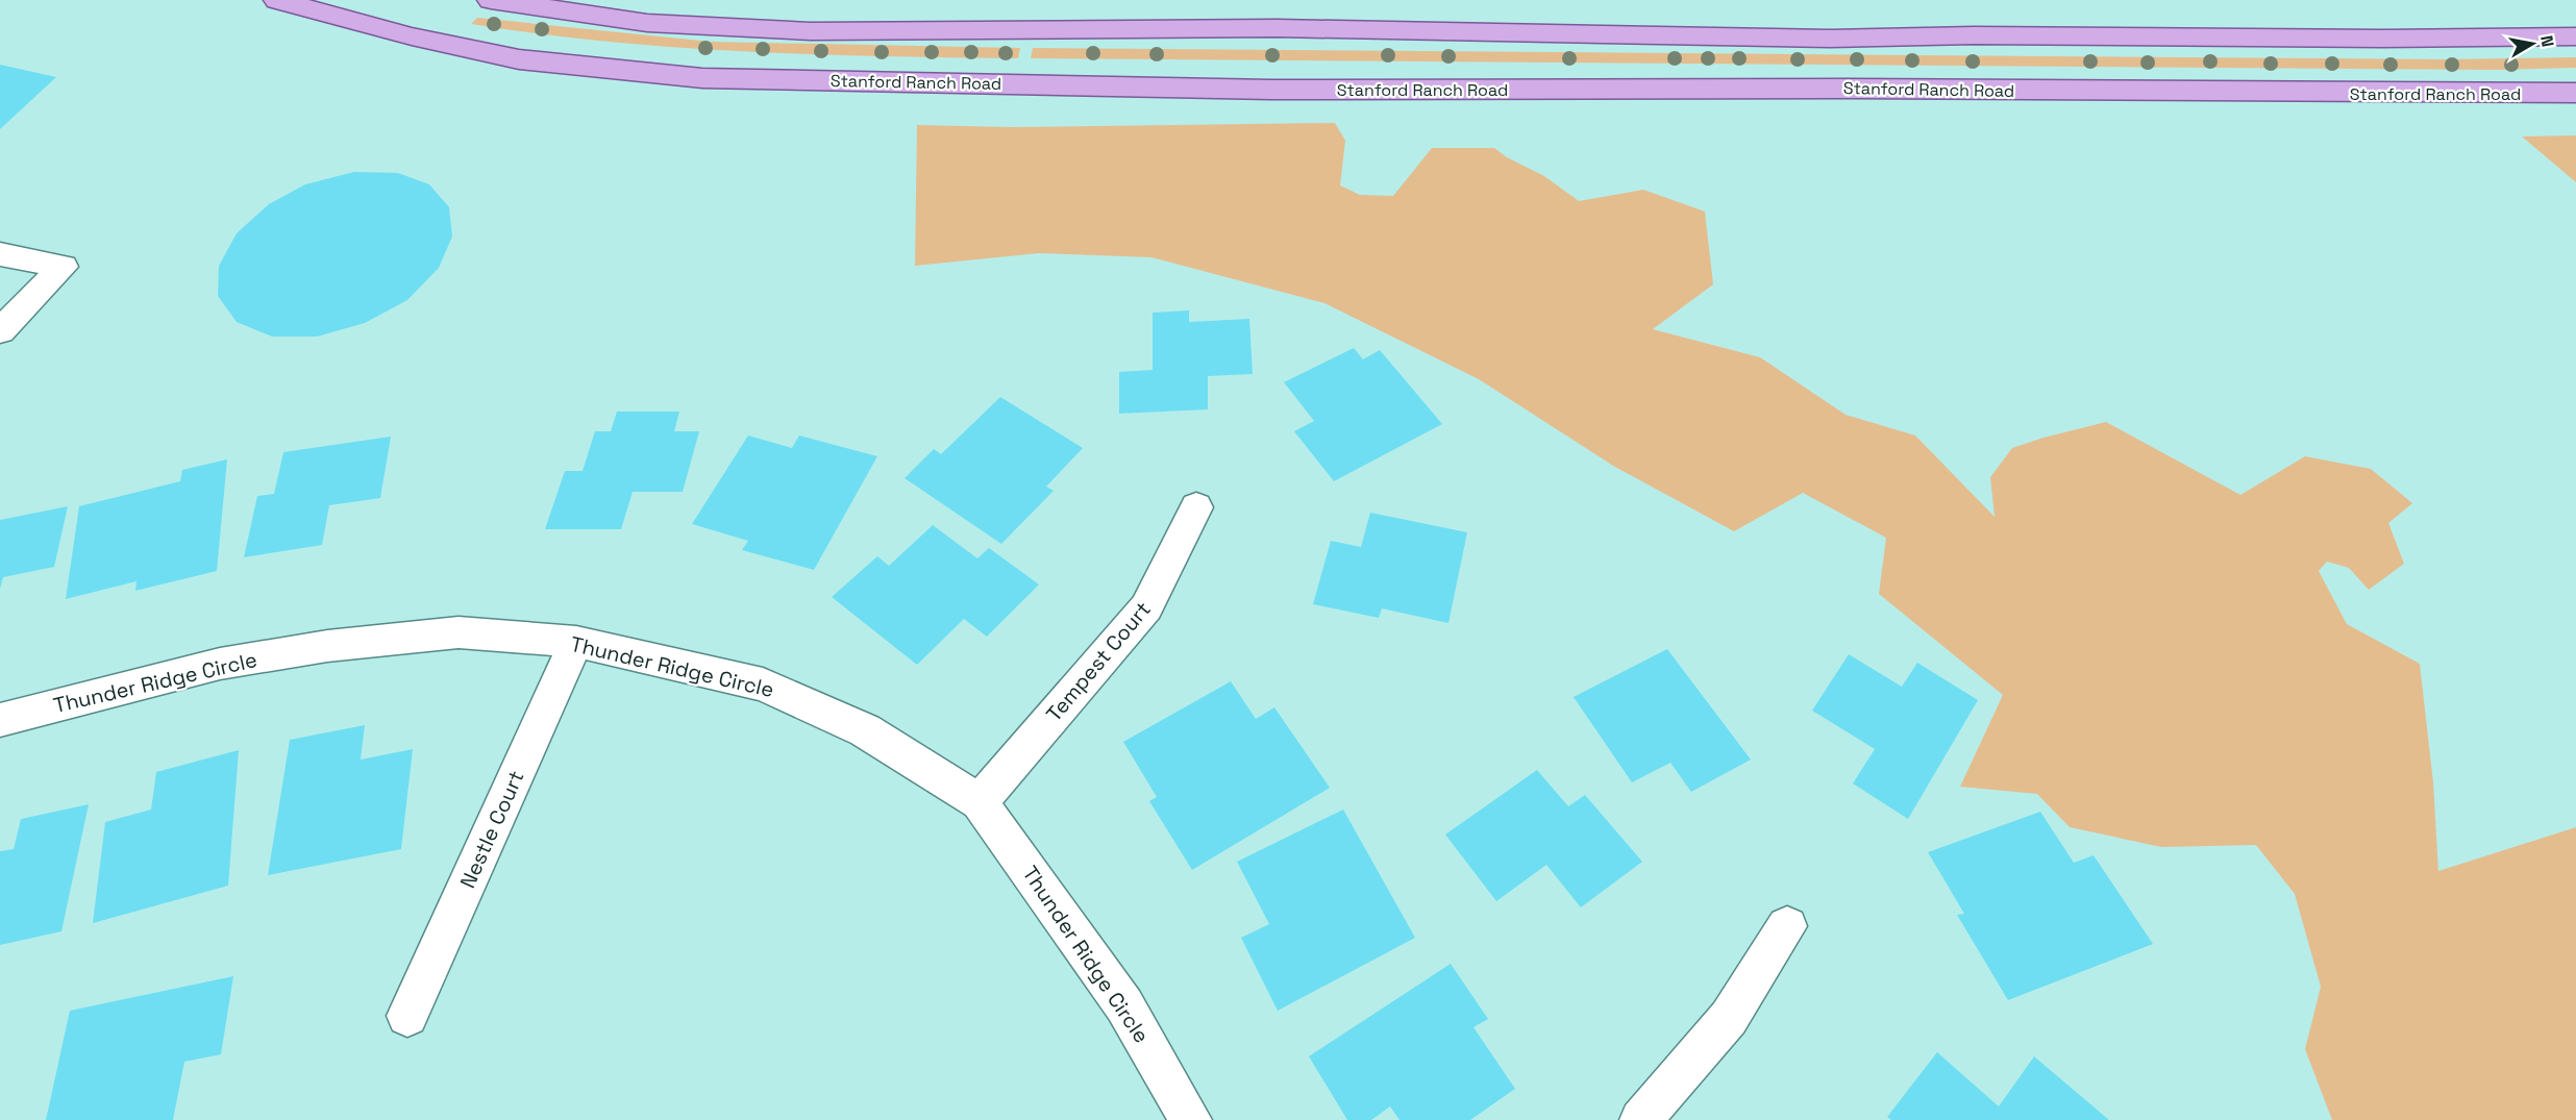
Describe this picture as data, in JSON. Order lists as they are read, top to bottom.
{
  "streets": {
    "main road": ["Stanford Ranch Road"],
    "street": ["Tempest Court", "Thunder Ridge Circle", "Nestle Court"]
  },
  "crossings": [
    ["Tempest Court", "Thunder Ridge Circle"],
    ["Thunder Ridge Circle", "Nestle Court"]
  ],
  "north": "right"
}
